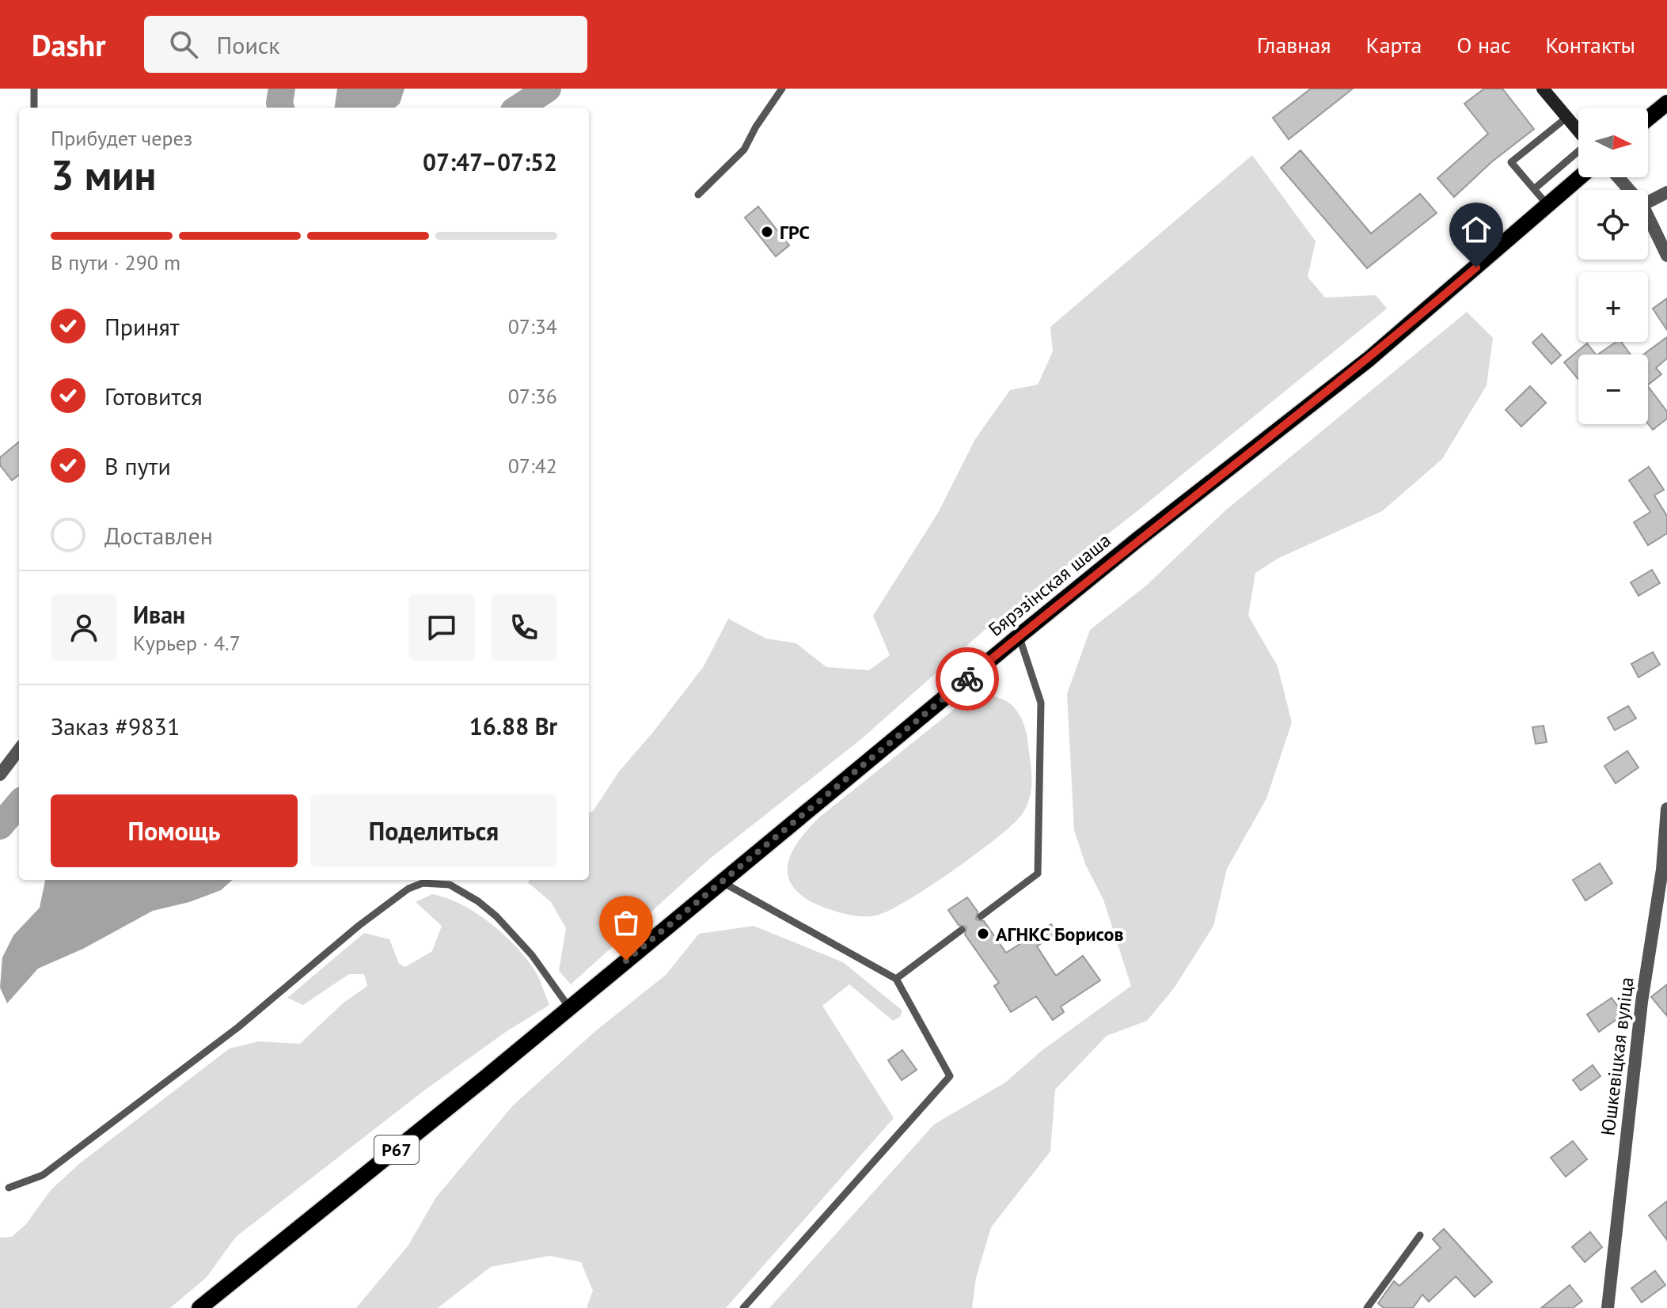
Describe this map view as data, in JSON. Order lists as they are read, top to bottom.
{
  "streets": {
    "main road": ["Бярэзінская шаша", "Р67"],
    "street": ["Юшкевіцкая вуліца"]
  },
  "places": ["ГРС", "АГНКС Борисов"],
  "north": "right",
  "page": {
    "header": "Dashr",
    "search": "Поиск",
    "nav": [
      "Главная",
      "Карта",
      "О нас",
      "Контакты"
    ],
    "map_buttons": ["+", "−"],
    "heading": ["3 мин", "Прибудет через", "07:47–07:52"],
    "panel": [
      "Иван",
      "Курьер · 4.7",
      "Заказ #9831",
      "16.88 Br"
    ],
    "bar": "В пути · 290 m",
    "list": [
      ["Принят", "07:34"],
      ["Готовится", "07:36"],
      ["В пути", "07:42"],
      "Доставлен"
    ],
    "buttons": ["Помощь", "Поделиться"]
  }
}
